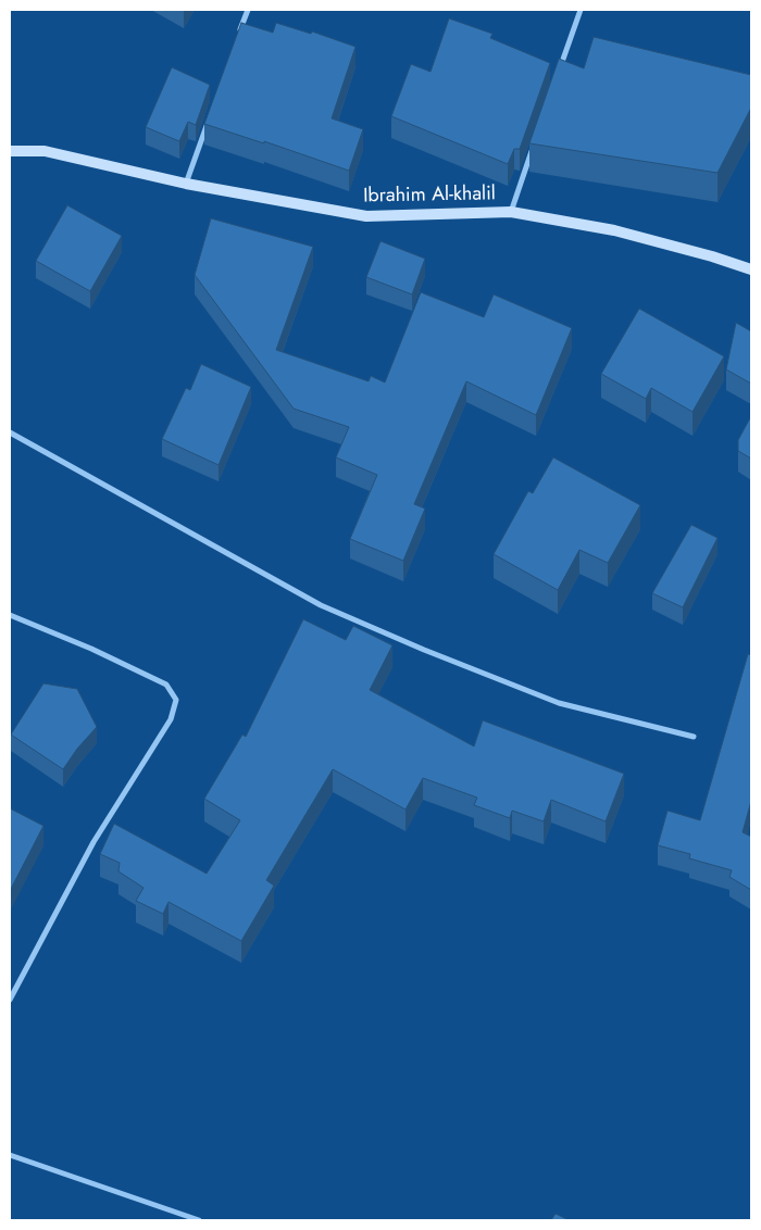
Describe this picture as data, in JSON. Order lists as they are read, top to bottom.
{
  "streets": {
    "street": ["Ibrahim Al-khalil"]
  }
}
